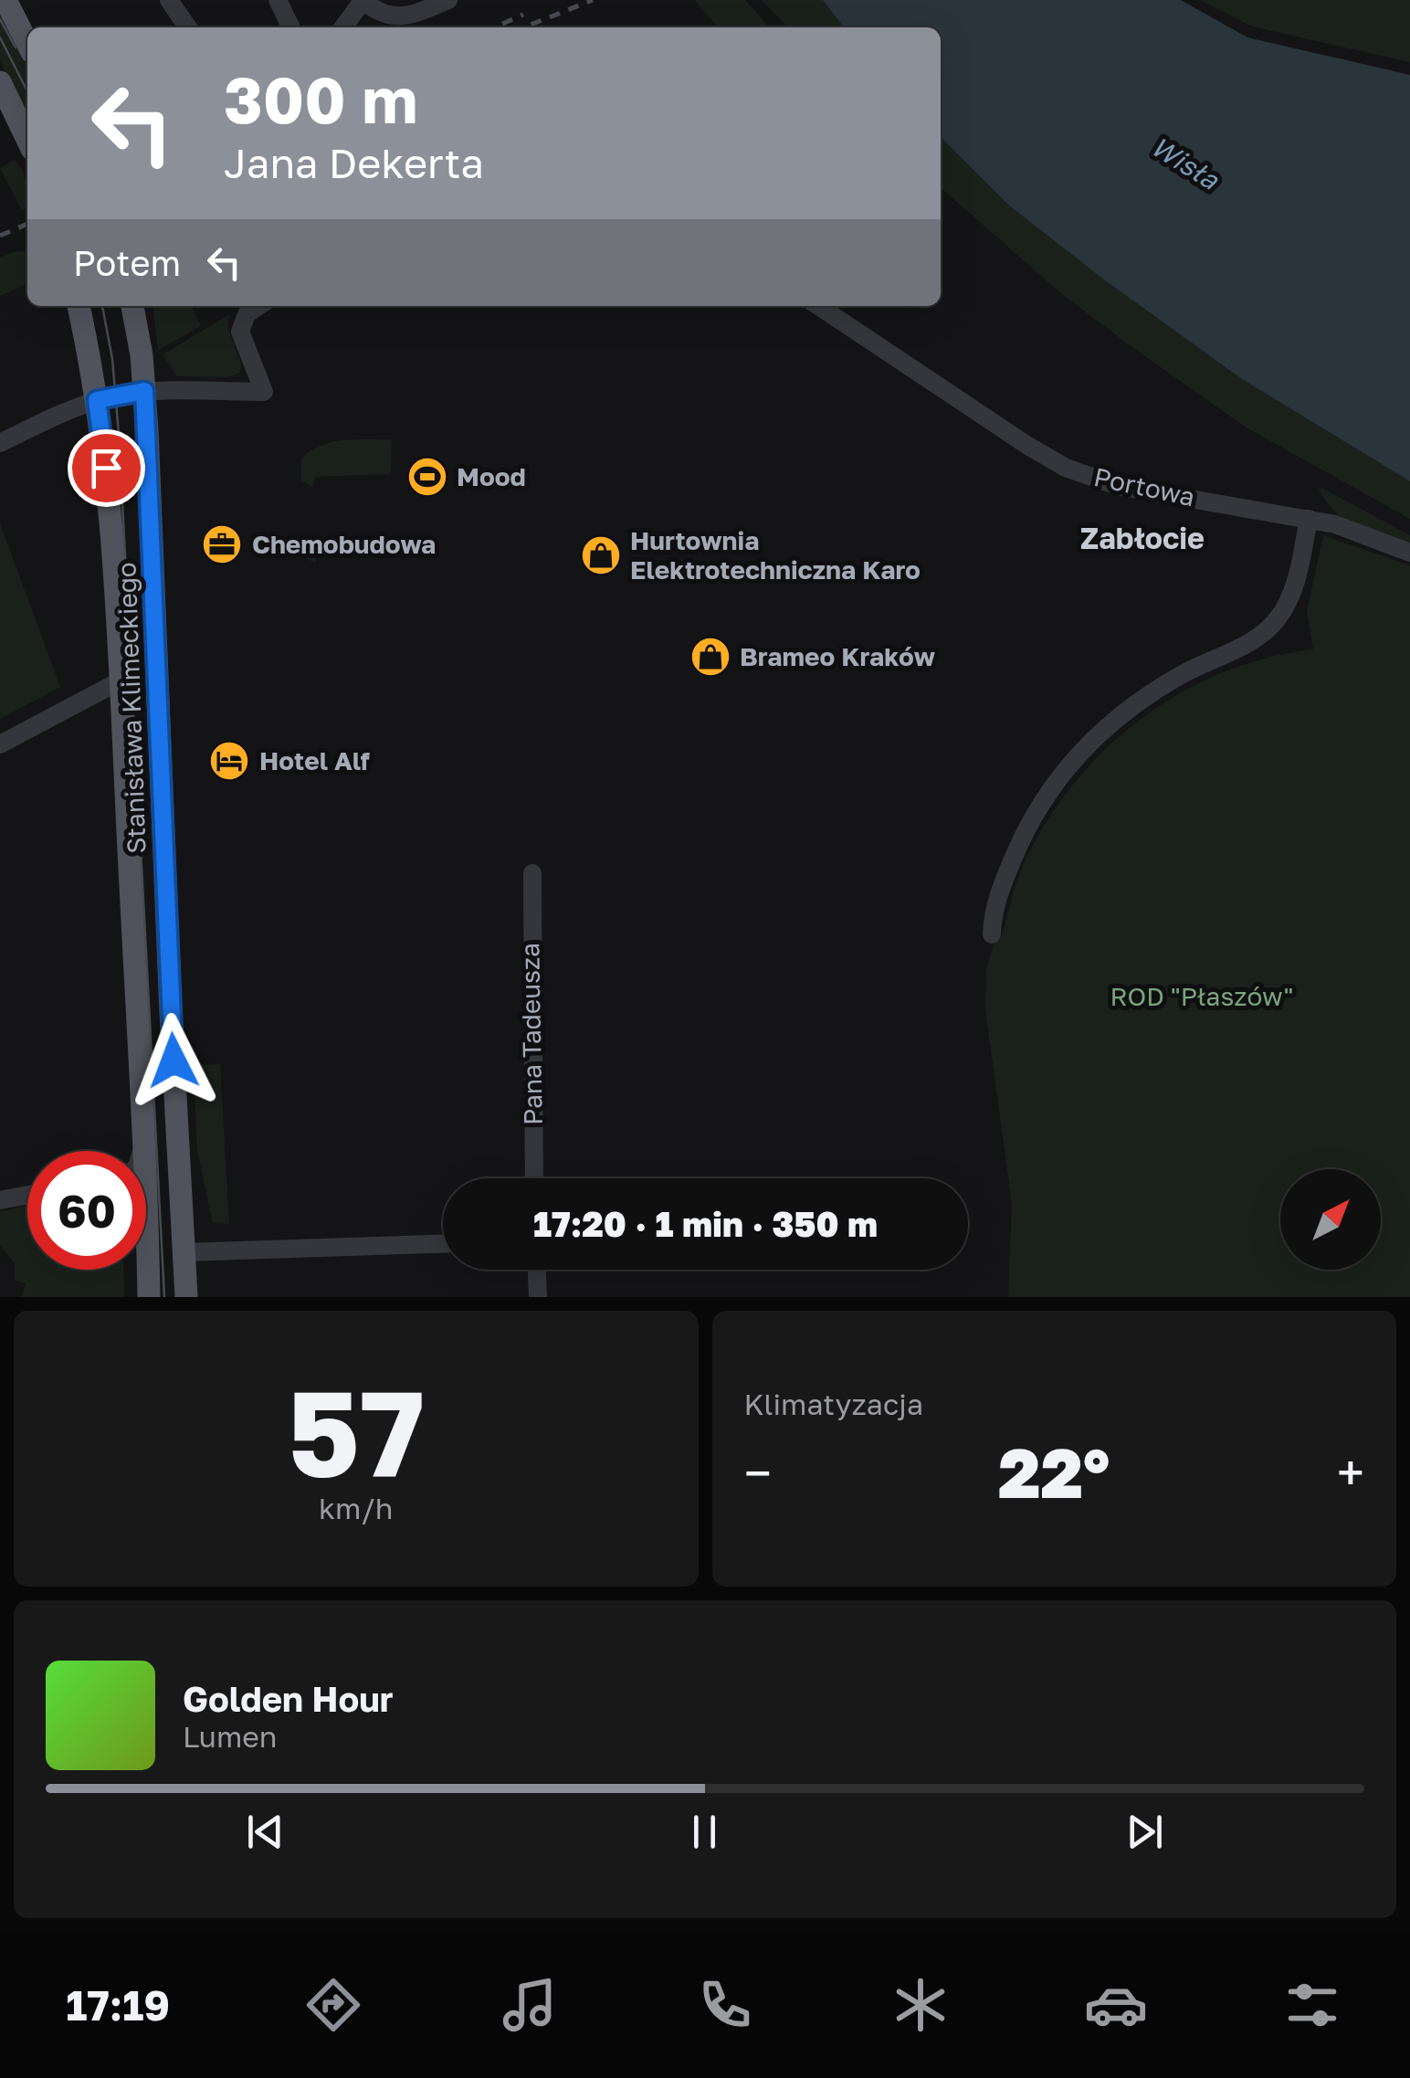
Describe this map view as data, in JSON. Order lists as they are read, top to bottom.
{
  "streets": {
    "main road": ["Stanisława Klimeckiego"],
    "street": ["Portowa", "Pana Tadeusza"]
  },
  "districts": ["Zabłocie"],
  "water": ["Wisła"],
  "parks": ["ROD \"Płaszów\""],
  "places": {
    "sports": ["Mood"],
    "office": ["Chemobudowa"],
    "shop": ["Hurtownia Elektrotechniczna Karo", "Brameo Kraków"],
    "hotel": ["Hotel Alf"]
  },
  "north": "top right",
  "page": {
    "turn": ["300 m", "Jana Dekerta"],
    "then": "Potem",
    "limit": "60",
    "trip": "17:20 · 1 min · 350 m",
    "tile": [
      ["57", "km/h"],
      "Klimatyzacja"
    ],
    "heat": ["−", "22°", "+"],
    "song": ["Golden Hour", "Lumen"],
    "tabs": "17:19"
  }
}
